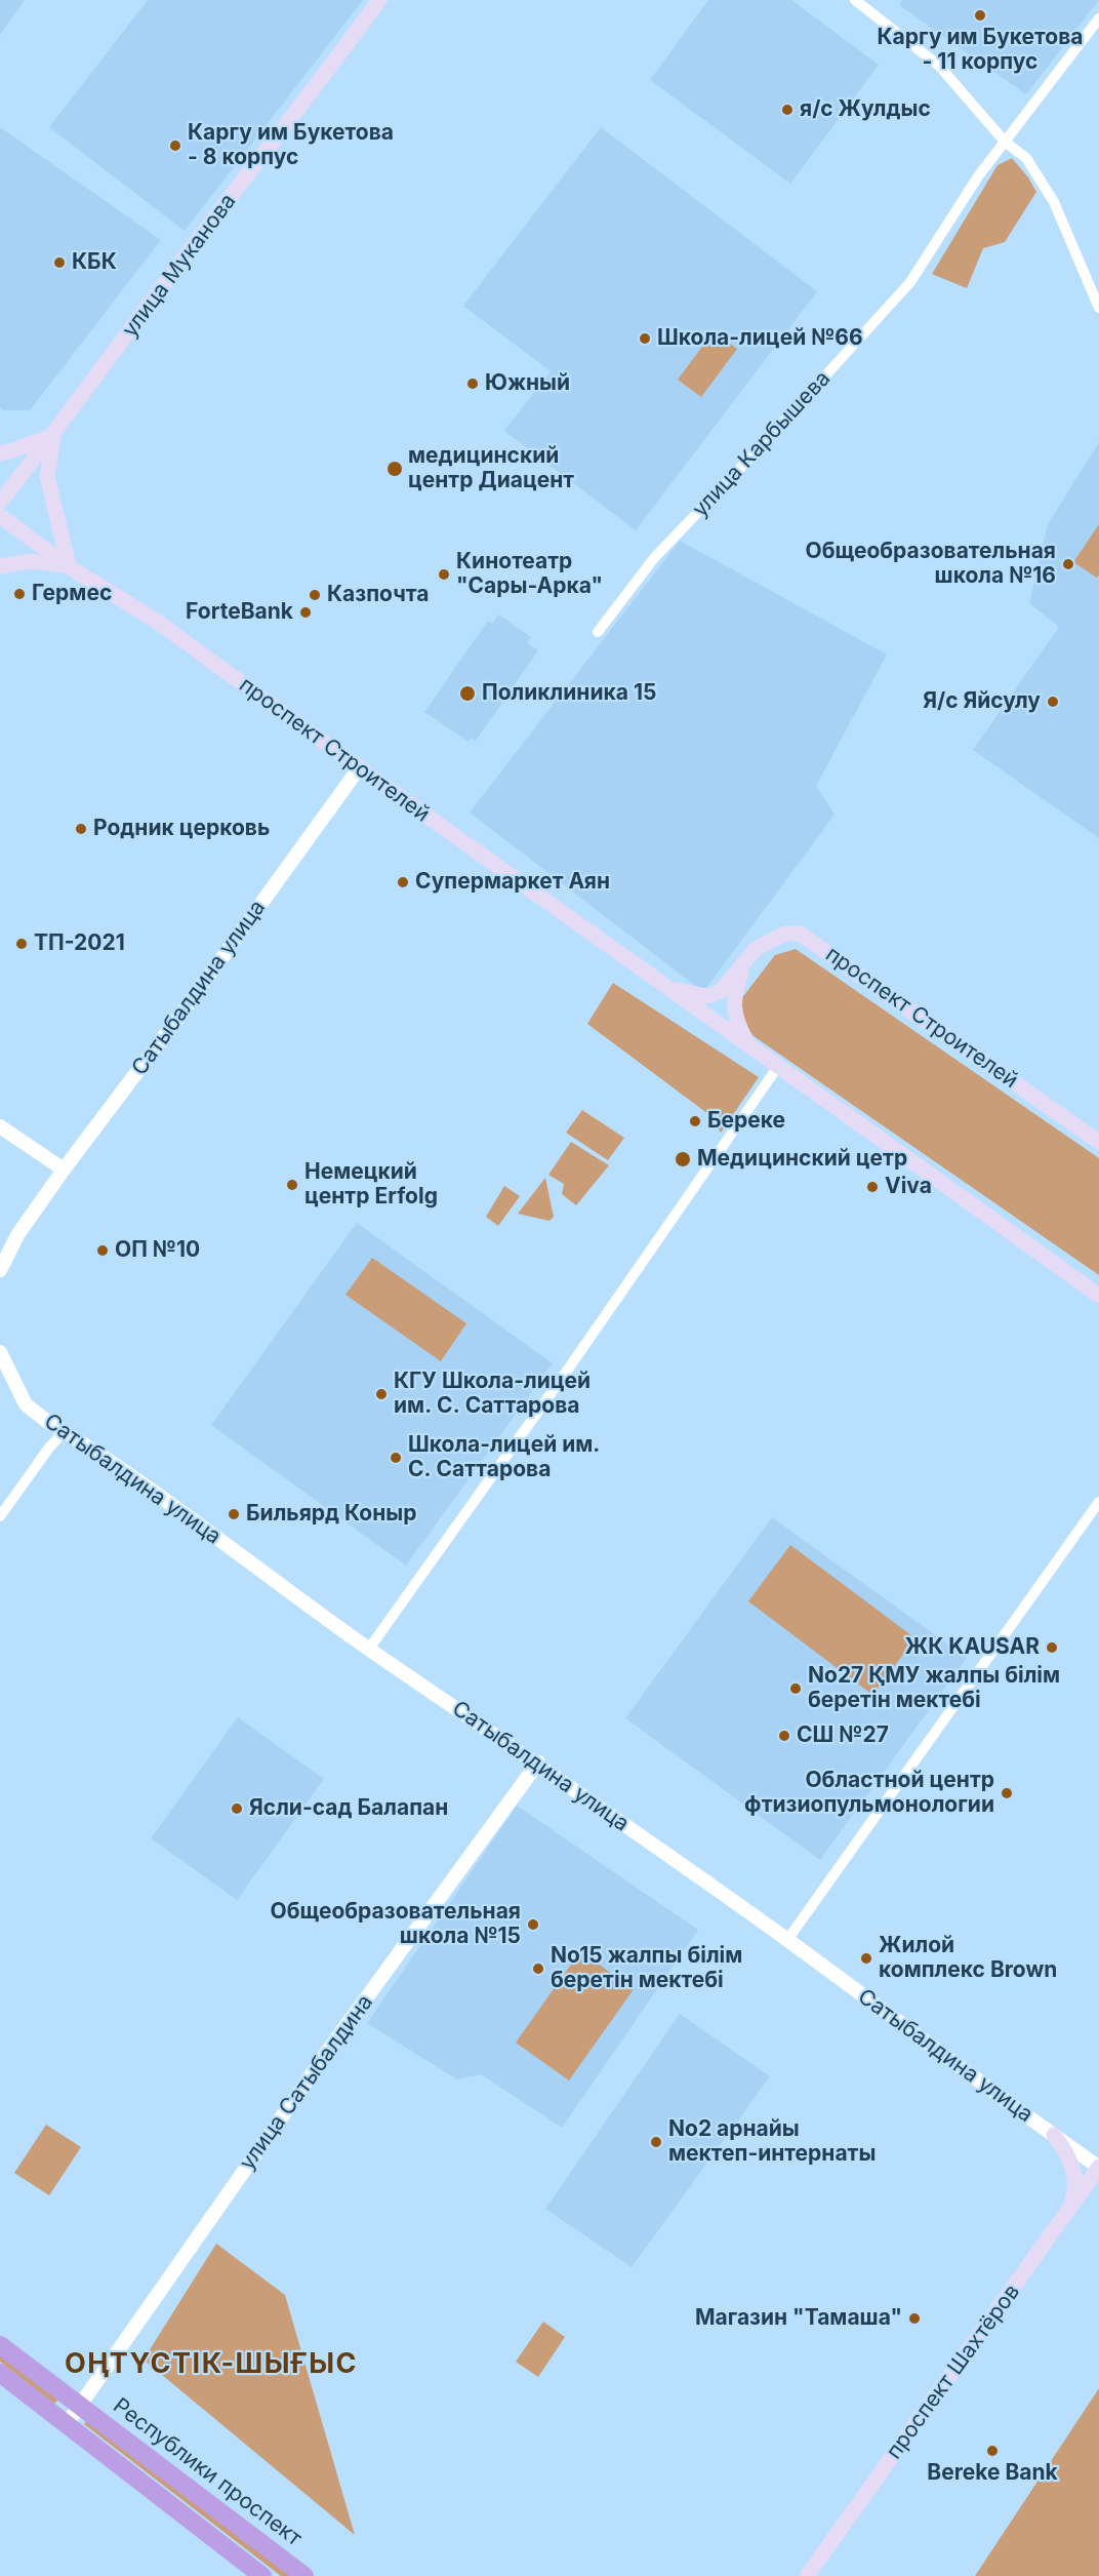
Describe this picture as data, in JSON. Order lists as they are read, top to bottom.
{
  "streets": {
    "highway": ["Республики проспект"],
    "main road": ["улица Муканова", "проспект Строителей", "проспект Шахтёров"],
    "street": ["улица Карбышева", "Сатыбалдина улица", "улица Сатыбалдина"]
  },
  "crossings": [
    ["проспект Строителей", "Сатыбалдина улица"],
    ["Сатыбалдина улица", "улица Сатыбалдина"],
    ["Сатыбалдина улица", "проспект Шахтёров"],
    ["улица Сатыбалдина", "Республики проспект"]
  ],
  "districts": ["ОҢТҮСТІК-ШЫҒЫС"],
  "places": [
    "Каргу им Букетова - 11 корпус",
    "я/c Жулдыс",
    "Каргу им Букетова - 8 корпус",
    "КБК",
    "Школа-лицей №66",
    "Южный",
    "медицинский центр Диацент",
    "Общеобразовательная школа №16",
    "Кинотеатр \"Сары-Арка\"",
    "Гермес",
    "Казпочта",
    "ForteBank",
    "Поликлиника 15",
    "Я/c Яйсулу",
    "Родник церковь",
    "Супермаркет Аян",
    "ТП-2021",
    "Береке",
    "Медицинский цетр",
    "Немецкий центр Erfolg",
    "Viva",
    "ОП №10",
    "КГУ Школа-лицей им. С. Саттарова",
    "Школа-лицей им. С. Саттарова",
    "Бильярд Коныр",
    "ЖК KAUSAR",
    "No27 ҚМУ жалпы білім беретін мектебі",
    "СШ №27",
    "Областной центр фтизиопульмонологии",
    "Ясли-сад Балапан",
    "Общеобразовательная школа №15",
    "Жилой комплекс Brown",
    "No15 жалпы білім беретін мектебі",
    "No2 арнайы мектеп-интернаты",
    "Магазин \"Тамаша\"",
    "Bereke Bank"
  ]
}
